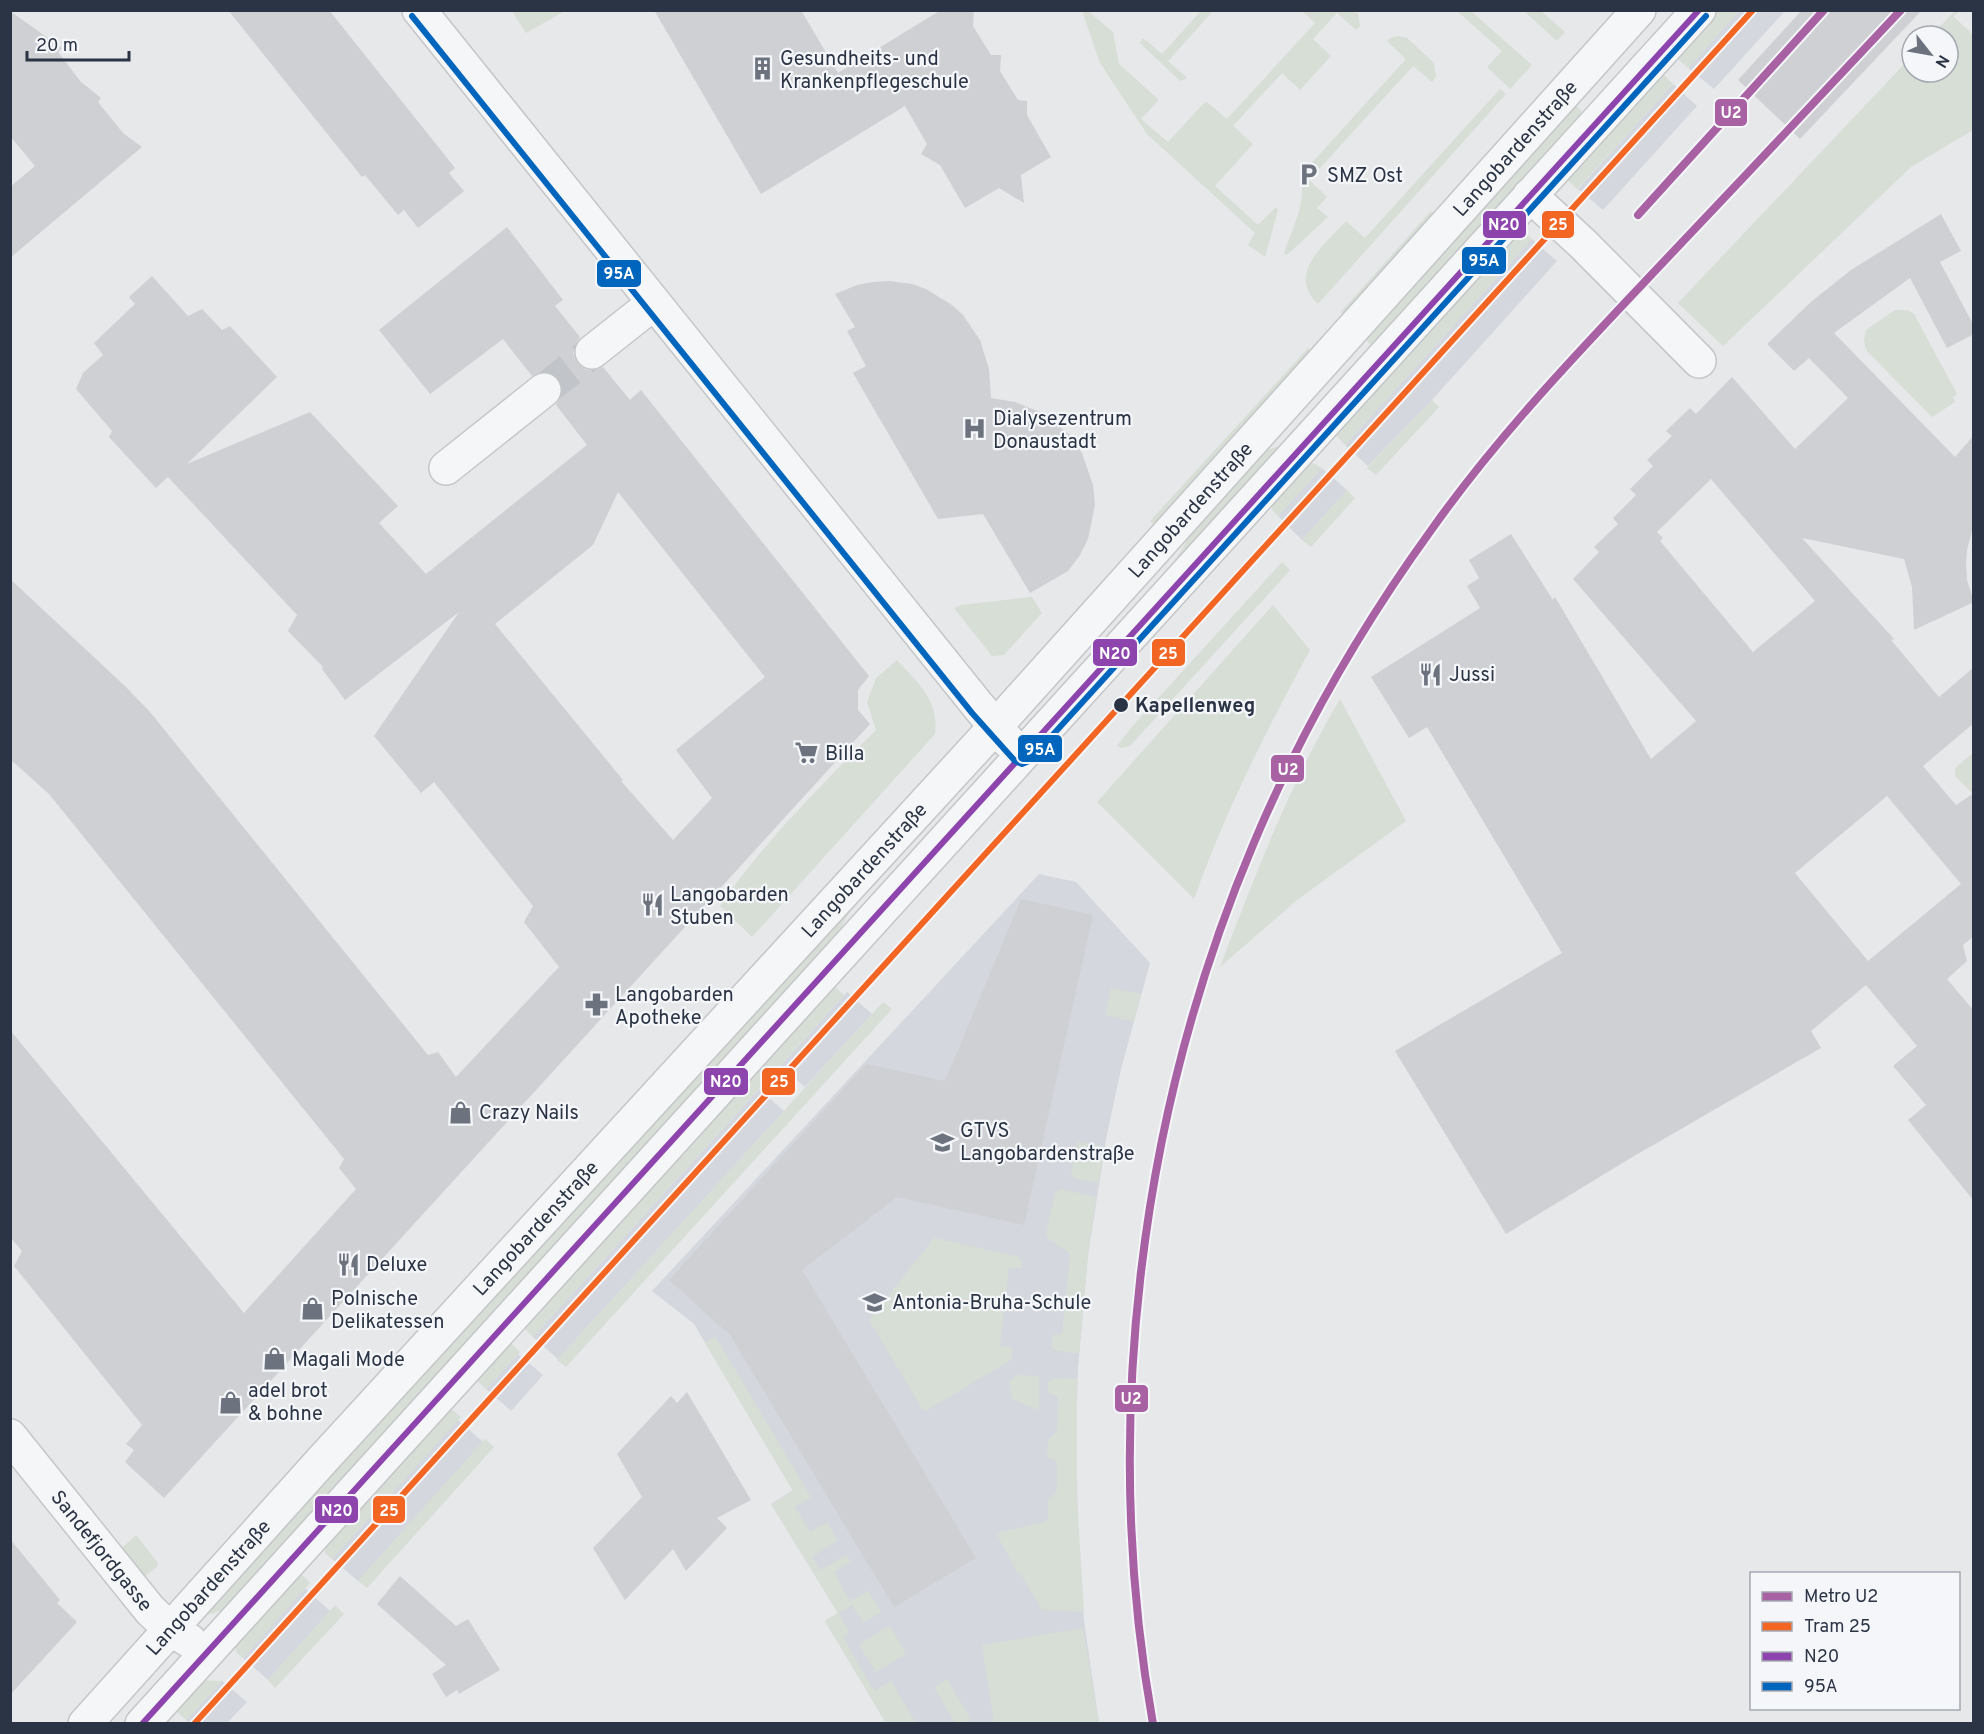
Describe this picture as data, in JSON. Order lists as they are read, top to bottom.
{
  "streets": {
    "street": ["Langobardenstraße", "Sandefjordgasse"]
  },
  "crossings": [
    ["Langobardenstraße", "Sandefjordgasse"]
  ],
  "places": {
    "building": ["Gesundheits- und Krankenpflegeschule"],
    "parking": ["SMZ Ost"],
    "hospital": ["Dialysezentrum Donaustadt"],
    "restaurant": ["Jussi", "Langobarden Stuben", "Deluxe"],
    "other": ["Kapellenweg"],
    "supermarket": ["Billa"],
    "pharmacy": ["Langobarden Apotheke"],
    "shop": [
      "Crazy Nails",
      "Polnische Delikatessen",
      "Magali Mode",
      "adel brot & bohne"
    ],
    "school or university": ["GTVS Langobardenstraße", "Antonia-Bruha-Schule"]
  },
  "lines": [
    "metro line U2",
    "tram line 25",
    "transit line N20",
    "transit line 95A"
  ],
  "legend": [
    "Metro U2",
    "Tram 25",
    "N20",
    "95A"
  ],
  "scale_bar": "20 m",
  "north": "bottom right"
}
